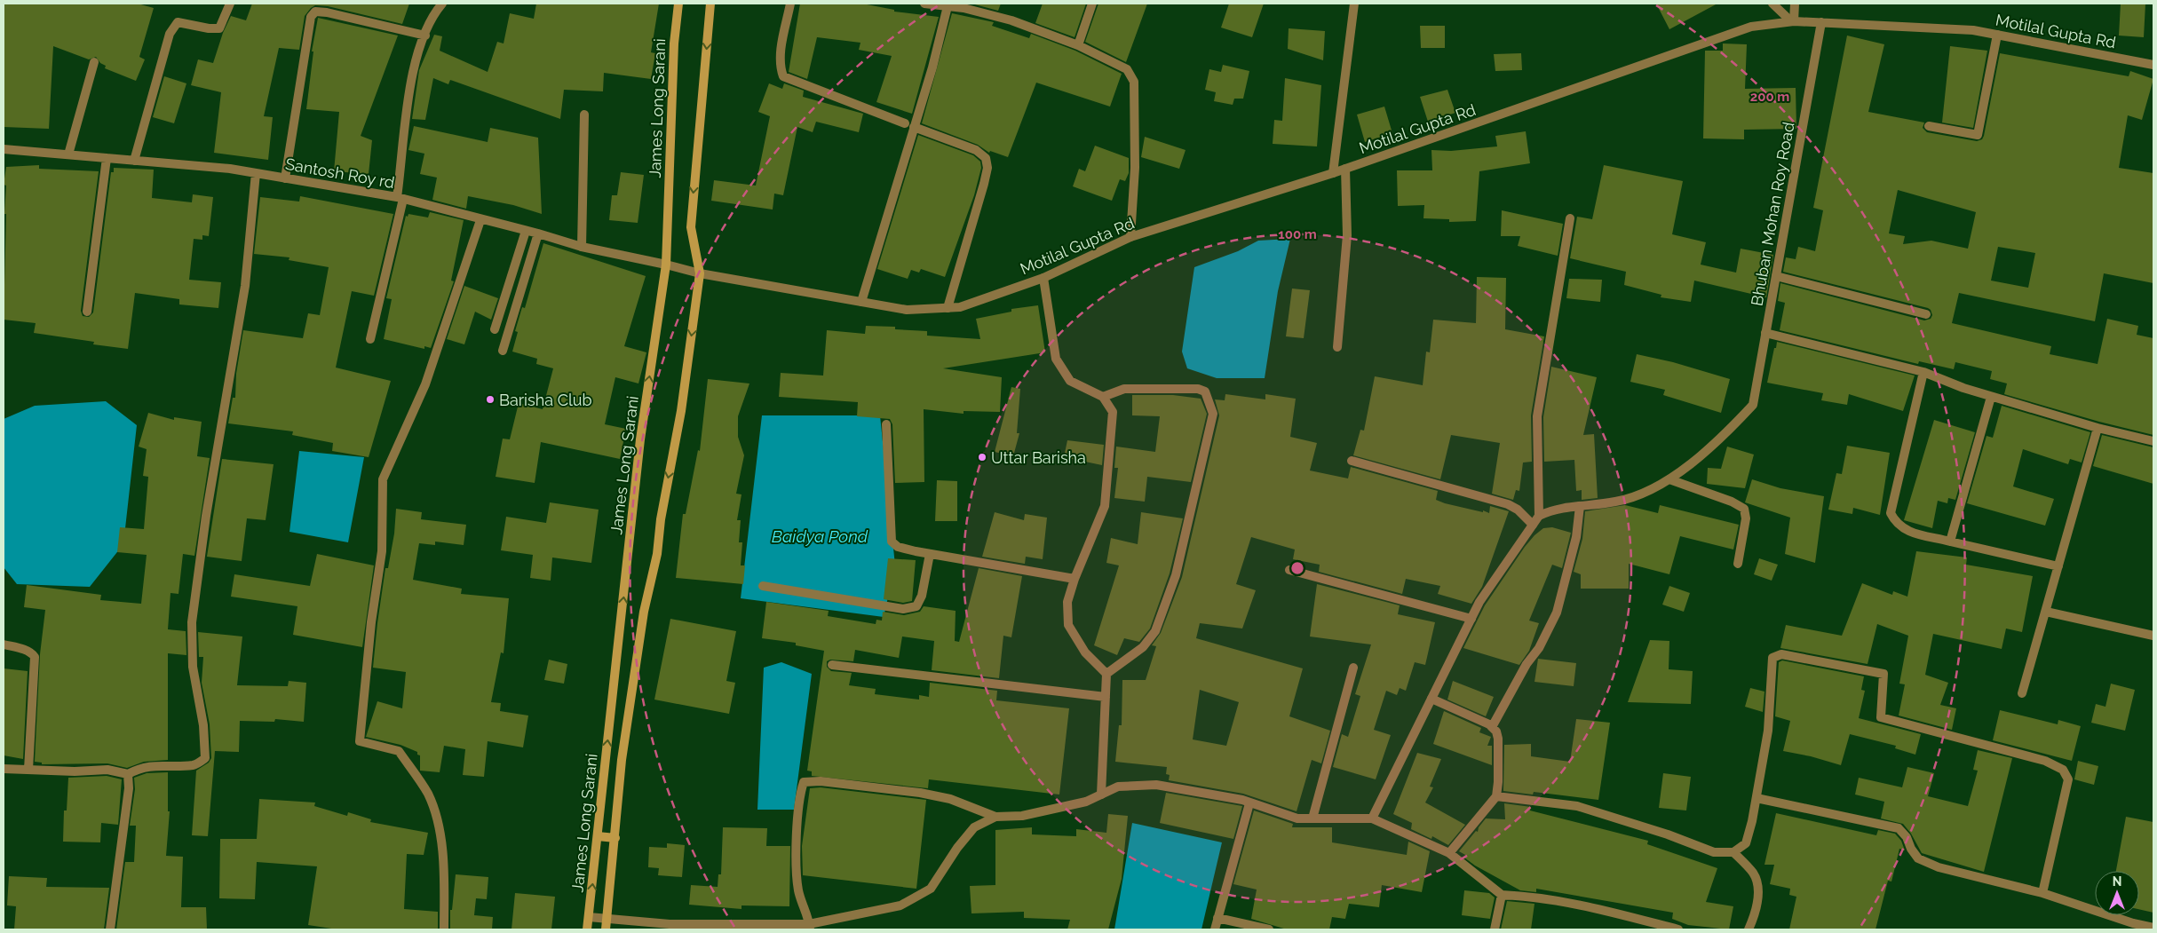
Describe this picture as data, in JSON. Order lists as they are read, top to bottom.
{
  "streets": {
    "main road": ["James Long Sarani"],
    "street": ["Motilal Gupta Rd", "Santosh Roy rd", "Bhuban Mohan Roy Road"]
  },
  "crossings": [
    ["Motilal Gupta Rd", "James Long Sarani"],
    ["Motilal Gupta Rd", "Santosh Roy rd"],
    ["Motilal Gupta Rd", "Bhuban Mohan Roy Road"],
    ["James Long Sarani", "Santosh Roy rd"]
  ],
  "water": ["Baidya Pond"],
  "places": ["Barisha Club", "Uttar Barisha"],
  "north": "top",
  "rings": ["200 m", "100 m"]
}
